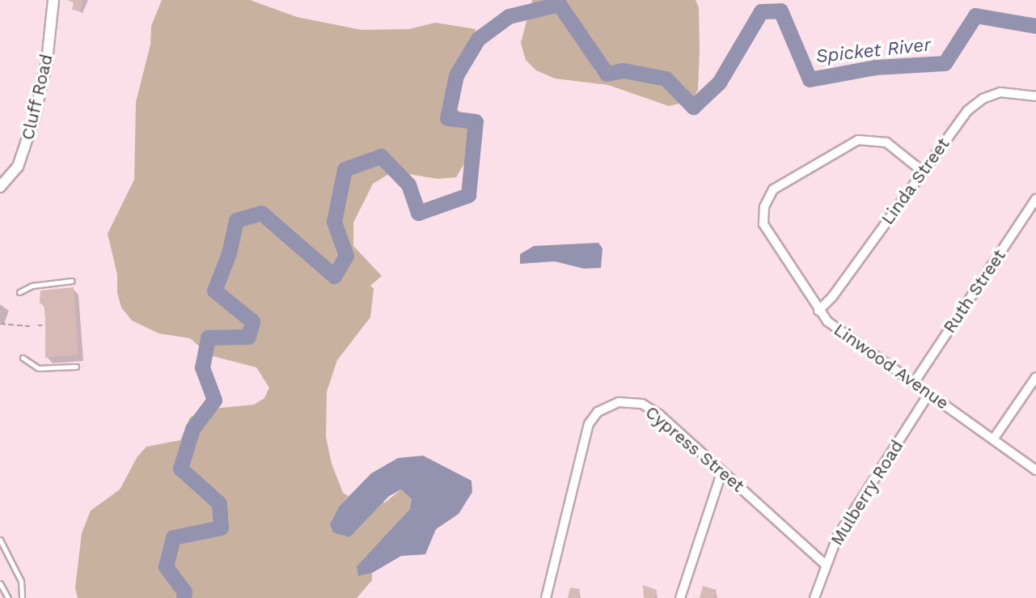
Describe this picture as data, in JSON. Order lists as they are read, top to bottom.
{
  "streets": {
    "street": [
      "Cluff Road",
      "Linda Street",
      "Ruth Street",
      "Linwood Avenue",
      "Cypress Street",
      "Mulberry Road"
    ]
  },
  "crossings": [
    ["Linda Street", "Linwood Avenue"],
    ["Ruth Street", "Linwood Avenue"],
    ["Linwood Avenue", "Mulberry Road"],
    ["Cypress Street", "Mulberry Road"]
  ],
  "water": ["Spicket River"]
}
